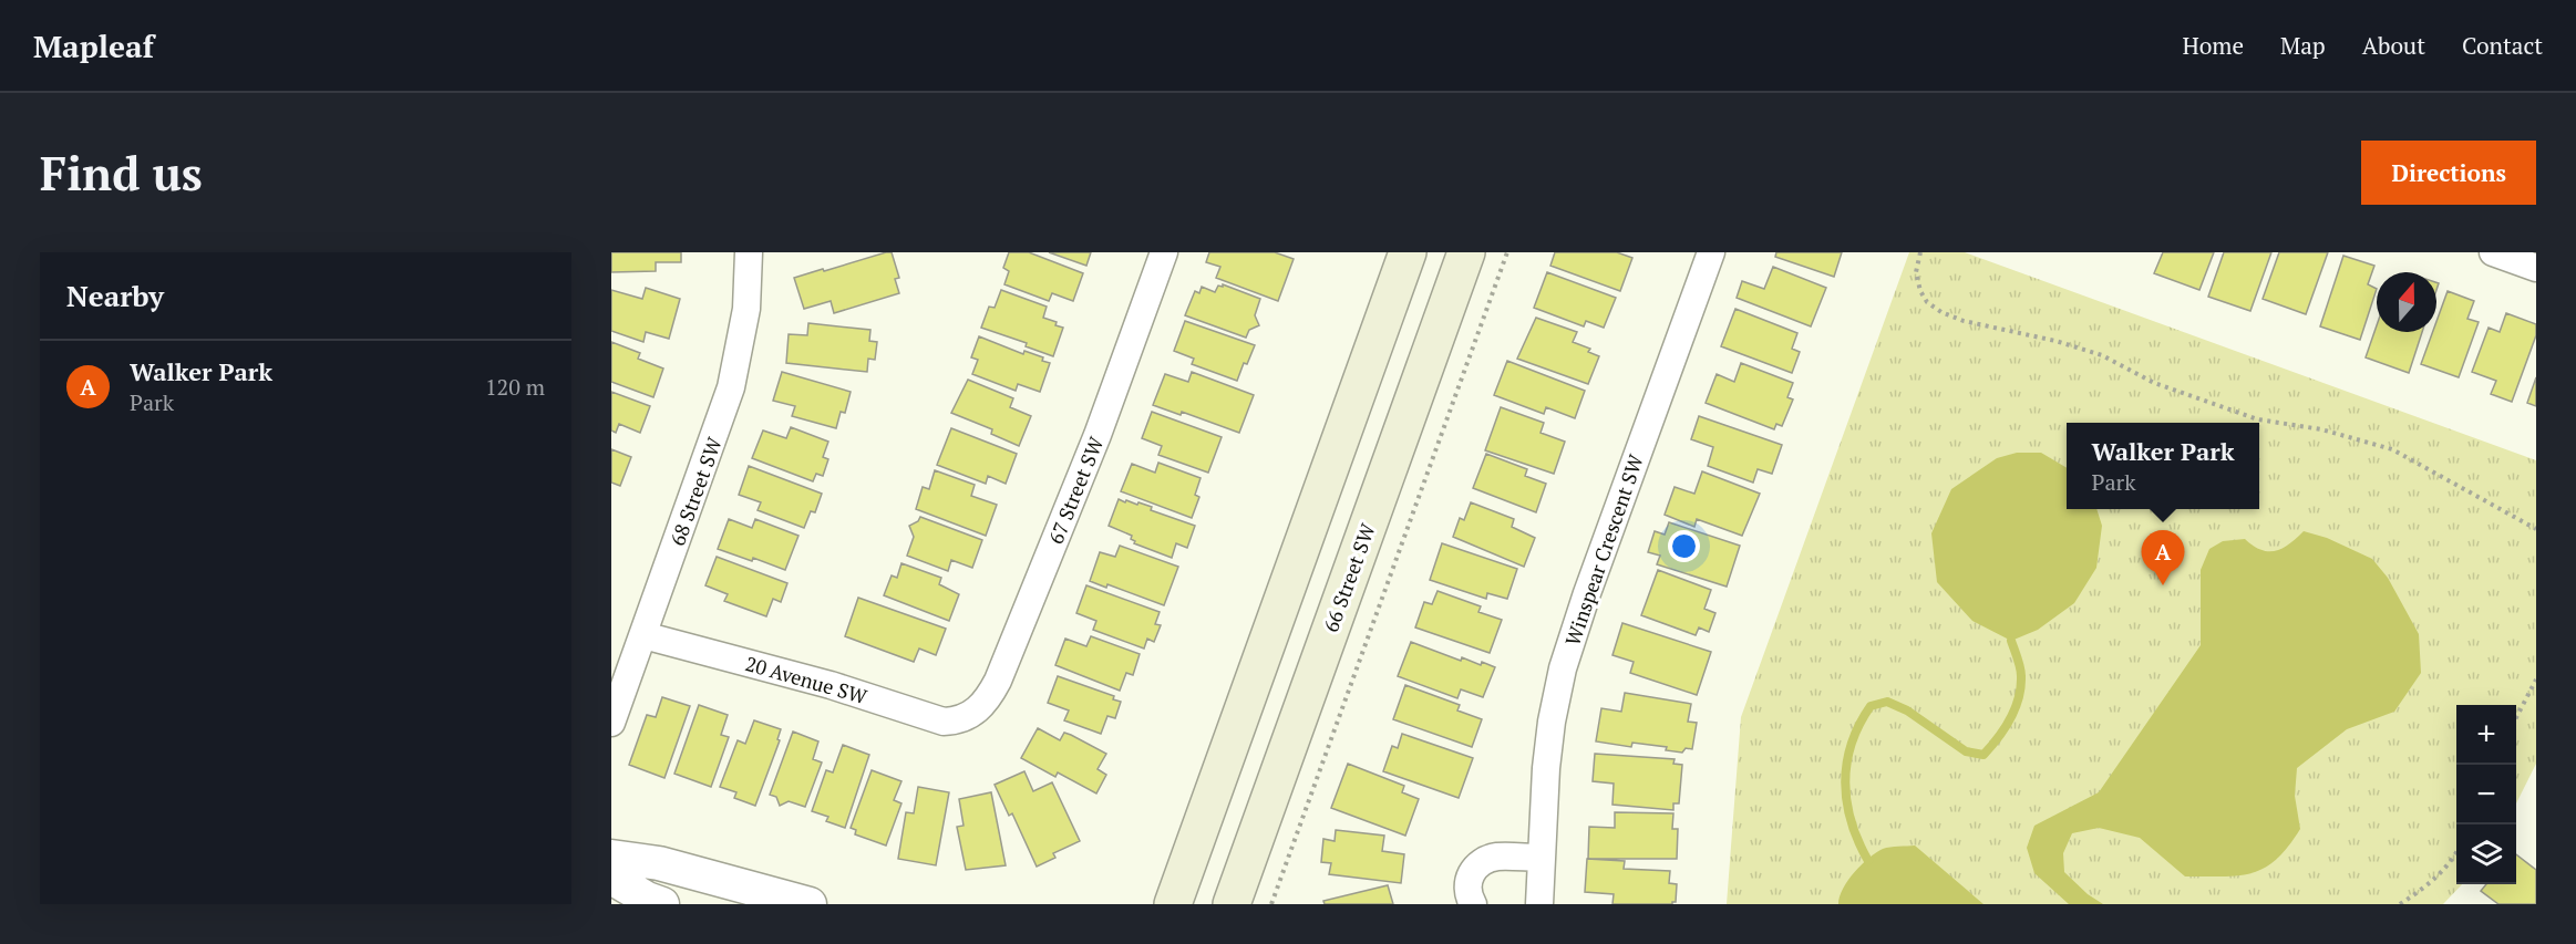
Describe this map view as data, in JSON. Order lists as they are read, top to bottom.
{
  "streets": {
    "main road": ["66 Street SW"],
    "street": [
      "67 Street SW",
      "68 Street SW",
      "Winspear Crescent SW",
      "20 Avenue SW"
    ]
  },
  "crossings": [
    ["67 Street SW", "20 Avenue SW"],
    ["68 Street SW", "20 Avenue SW"]
  ],
  "north": "top",
  "page": {
    "header": "Mapleaf",
    "nav": [
      "Home",
      "Map",
      "About",
      "Contact"
    ],
    "buttons": "Directions",
    "title": "Find us",
    "heading": "Nearby",
    "list": [
      {
        "mark": "A",
        "name": "Walker Park",
        "note": "Park",
        "value": "120 m"
      }
    ],
    "popup": ["Walker Park", "Park"],
    "pins": "A",
    "map_buttons": ["+", "−"]
  }
}
